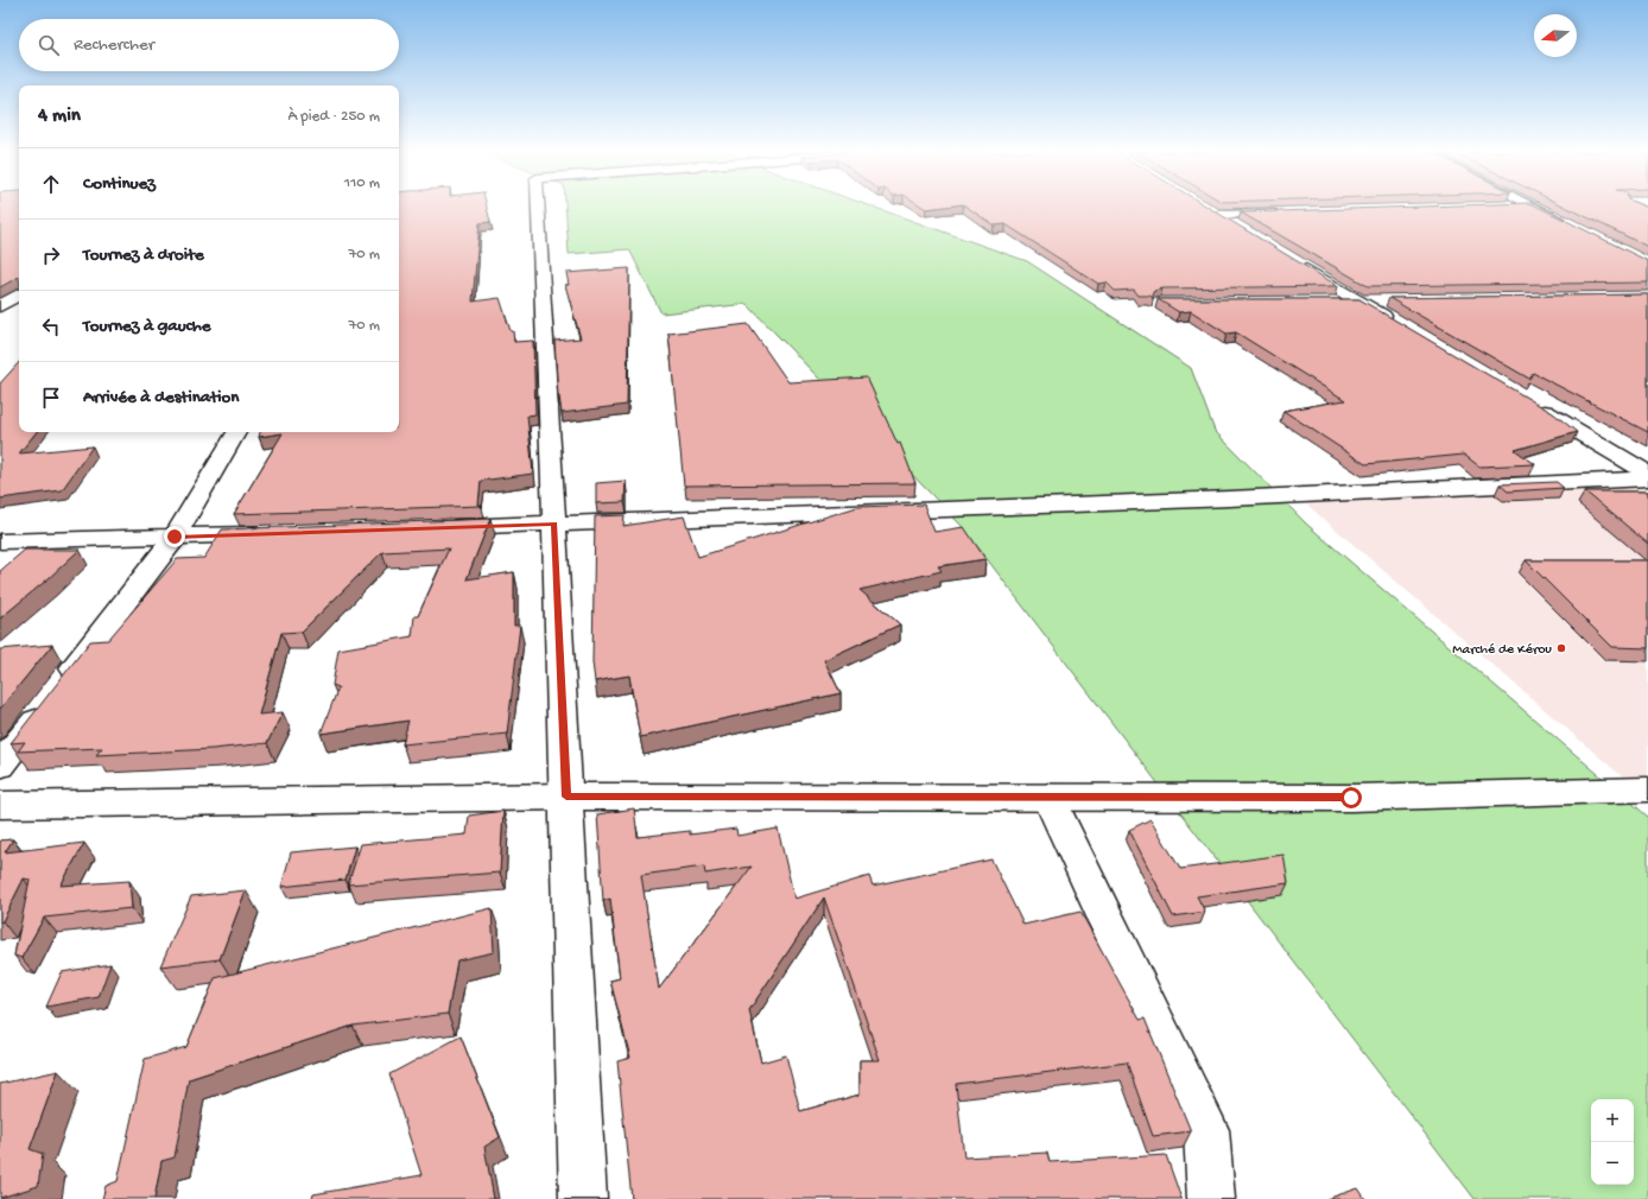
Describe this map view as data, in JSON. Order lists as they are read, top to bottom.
{
  "places": ["Marché de Kérou"],
  "north": "left",
  "page": {
    "search": "Rechercher",
    "heading": ["4 min", "À pied · 250 m"],
    "list": [
      ["Continuez", "110 m"],
      ["Tournez à droite", "70 m"],
      ["Tournez à gauche", "70 m"],
      "Arrivée à destination"
    ],
    "map_buttons": ["+", "−"]
  }
}
